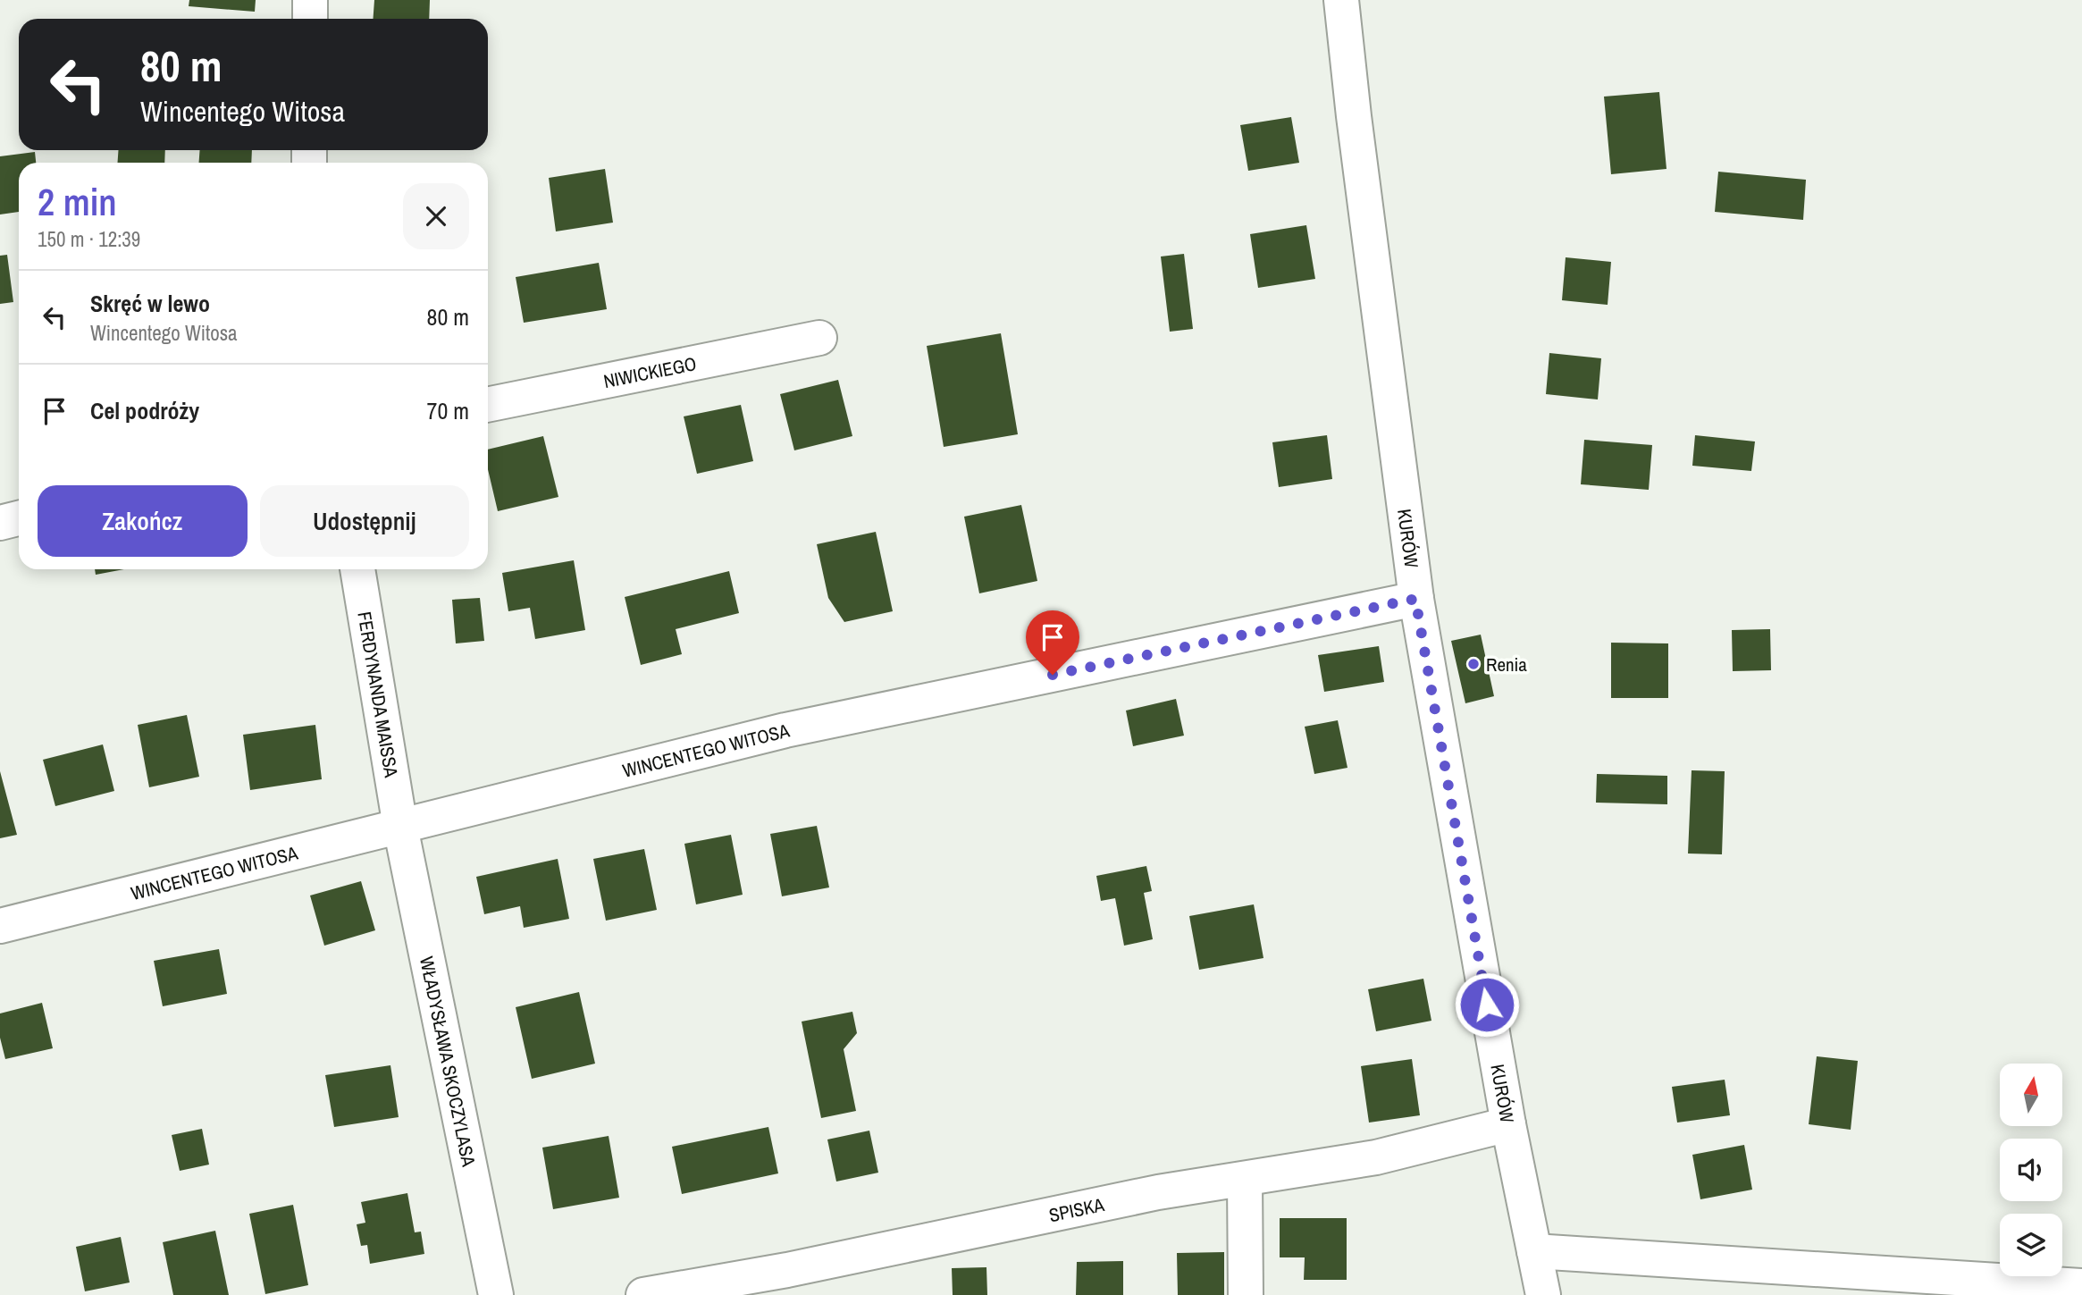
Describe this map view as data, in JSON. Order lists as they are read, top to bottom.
{
  "streets": {
    "street": [
      "NIWICKIEGO",
      "KURÓW",
      "FERDYNANDA MAISSA",
      "WINCENTEGO WITOSA",
      "WŁADYSŁAWA SKOCZYLASA",
      "SPISKA"
    ]
  },
  "crossings": [
    ["KURÓW", "WINCENTEGO WITOSA"],
    ["KURÓW", "SPISKA"],
    ["FERDYNANDA MAISSA", "WINCENTEGO WITOSA"],
    ["FERDYNANDA MAISSA", "WŁADYSŁAWA SKOCZYLASA"],
    ["WINCENTEGO WITOSA", "WŁADYSŁAWA SKOCZYLASA"]
  ],
  "places": ["Renia"],
  "north": "top",
  "page": {
    "turn": ["80 m", "Wincentego Witosa"],
    "heading": ["2 min", "150 m · 12:39"],
    "list": [
      {
        "name": "Skręć w lewo",
        "note": "Wincentego Witosa",
        "value": "80 m"
      },
      {
        "name": "Cel podróży",
        "value": "70 m"
      }
    ],
    "buttons": ["Zakończ", "Udostępnij"]
  }
}
